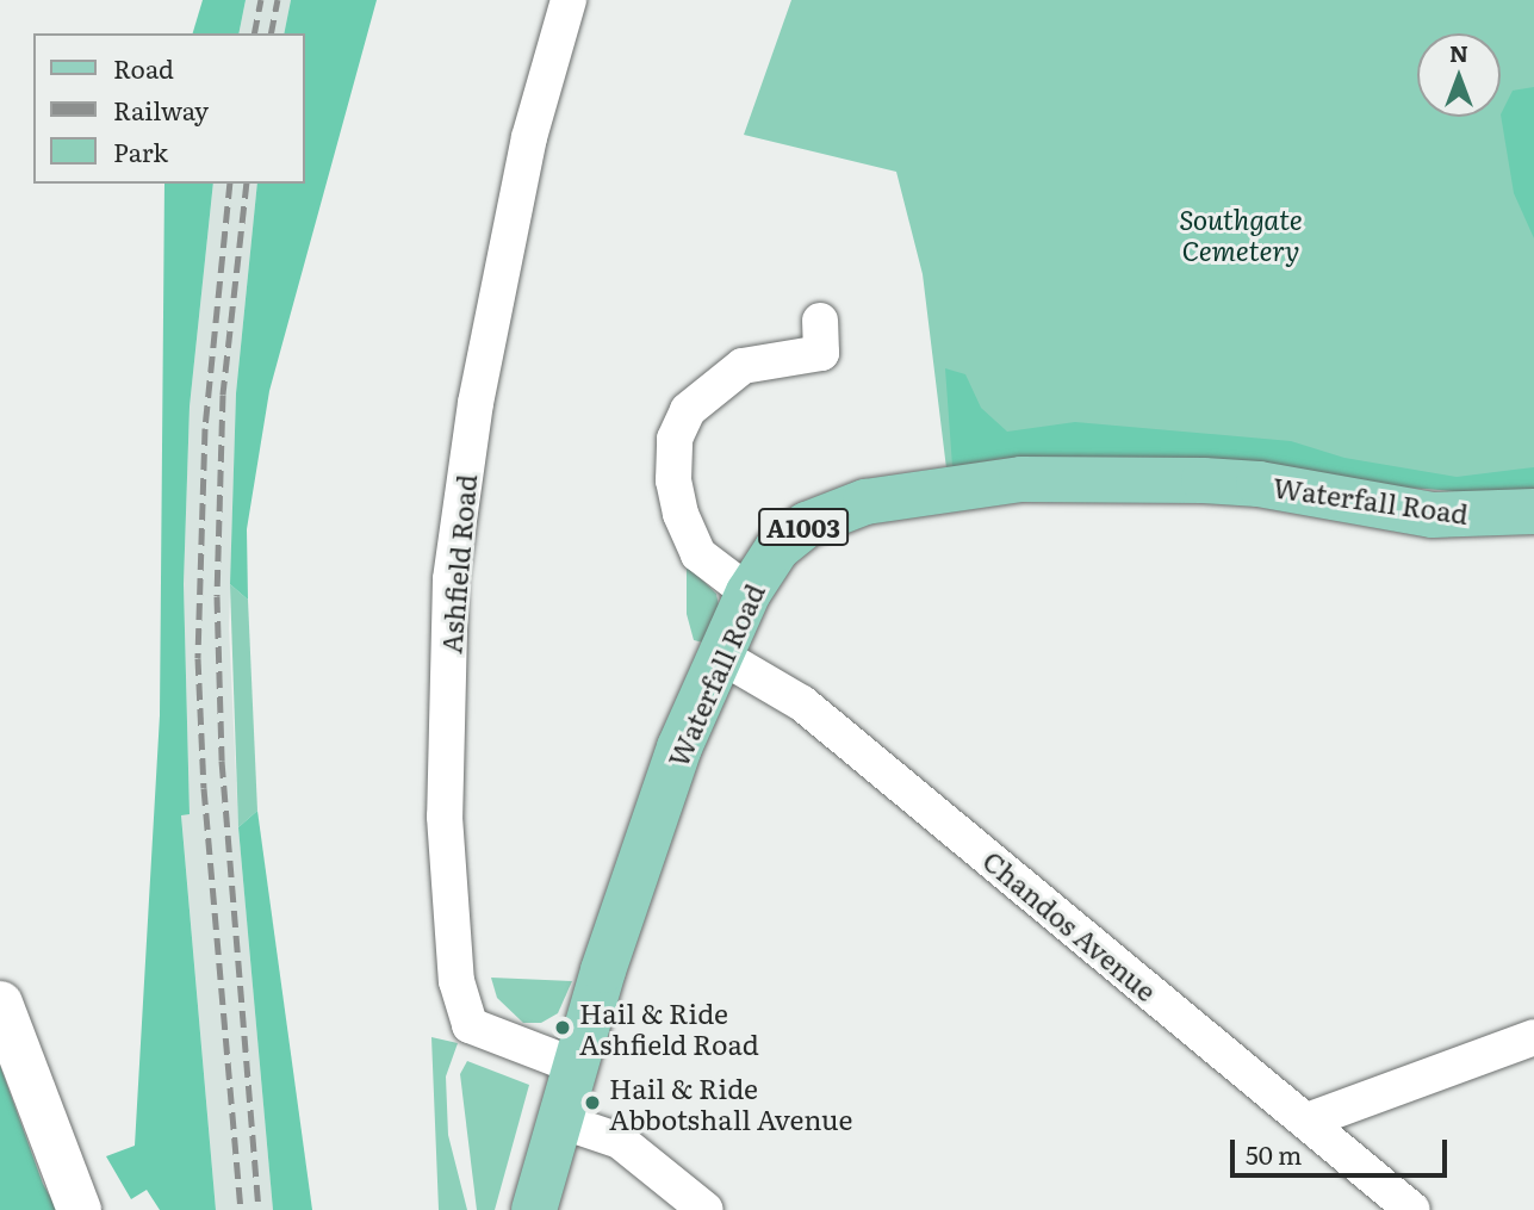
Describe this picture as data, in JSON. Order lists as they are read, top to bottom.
{
  "streets": {
    "main road": ["Waterfall Road", "A1003"],
    "street": ["Ashfield Road", "Chandos Avenue"]
  },
  "crossings": [
    ["Waterfall Road", "Ashfield Road"],
    ["Waterfall Road", "Chandos Avenue"]
  ],
  "parks": ["Southgate Cemetery"],
  "places": ["Hail & Ride Ashfield Road", "Hail & Ride Abbotshall Avenue"],
  "legend": ["Road", "Railway", "Park"],
  "scale_bar": "50 m",
  "north": "top"
}
